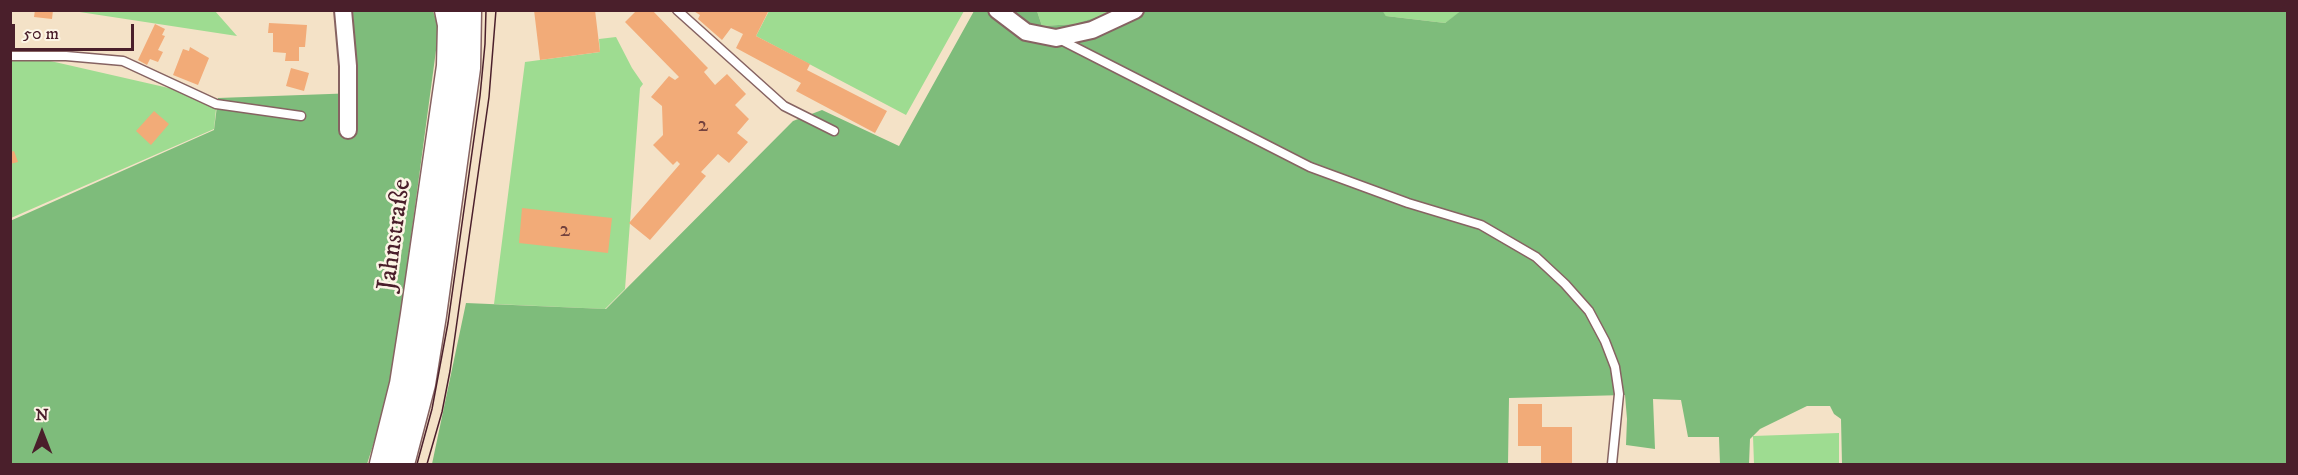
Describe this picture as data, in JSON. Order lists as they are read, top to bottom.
{
  "streets": {
    "main road": ["Jahnstraße"]
  },
  "house_numbers": ["2", "2"],
  "scale_bar": "50 m",
  "north": "top"
}
